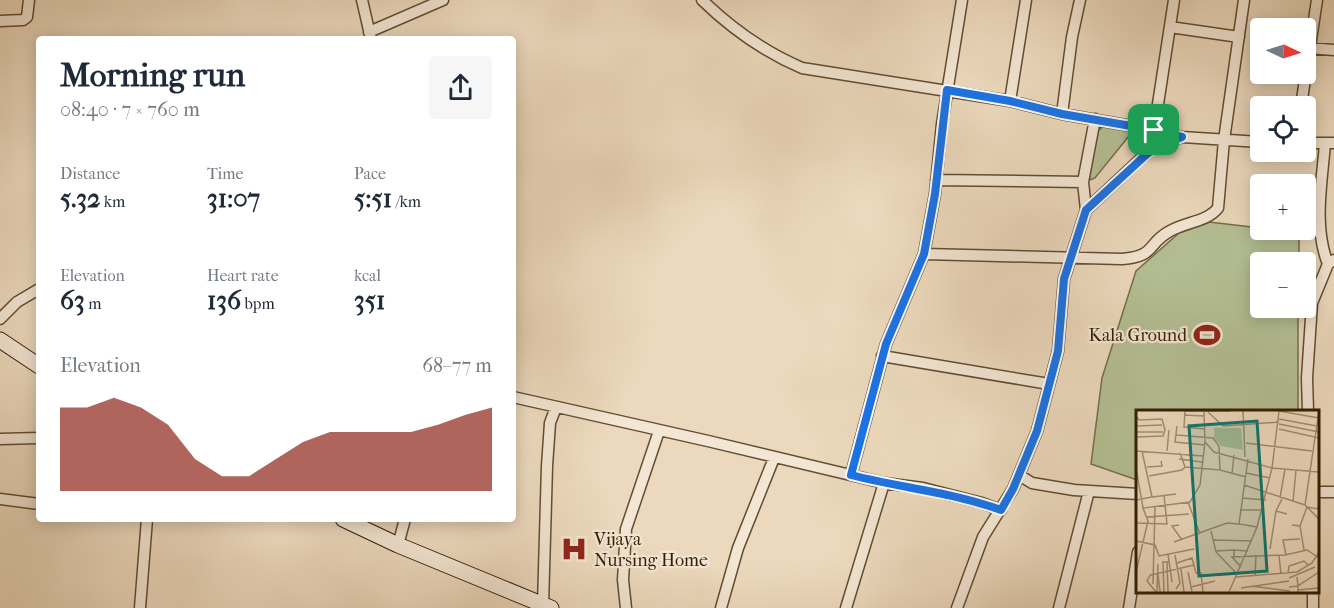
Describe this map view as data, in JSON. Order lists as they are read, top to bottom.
{
  "places": {
    "sports": ["Kala Ground"],
    "hospital": ["Vijaya Nursing Home"]
  },
  "north": "right",
  "page": {
    "map_buttons": ["+", "−"],
    "heading": ["Morning run", "08:40 · 7 × 760 m"],
    "stats": [
      ["Distance", "5.32 km"],
      ["Time", "31:07"],
      ["Pace", "5:51 /km"],
      ["Elevation", "63 m"],
      ["Heart rate", "136 bpm"],
      ["kcal", "351"]
    ],
    "chart": ["Elevation", "68–77 m"]
  }
}
